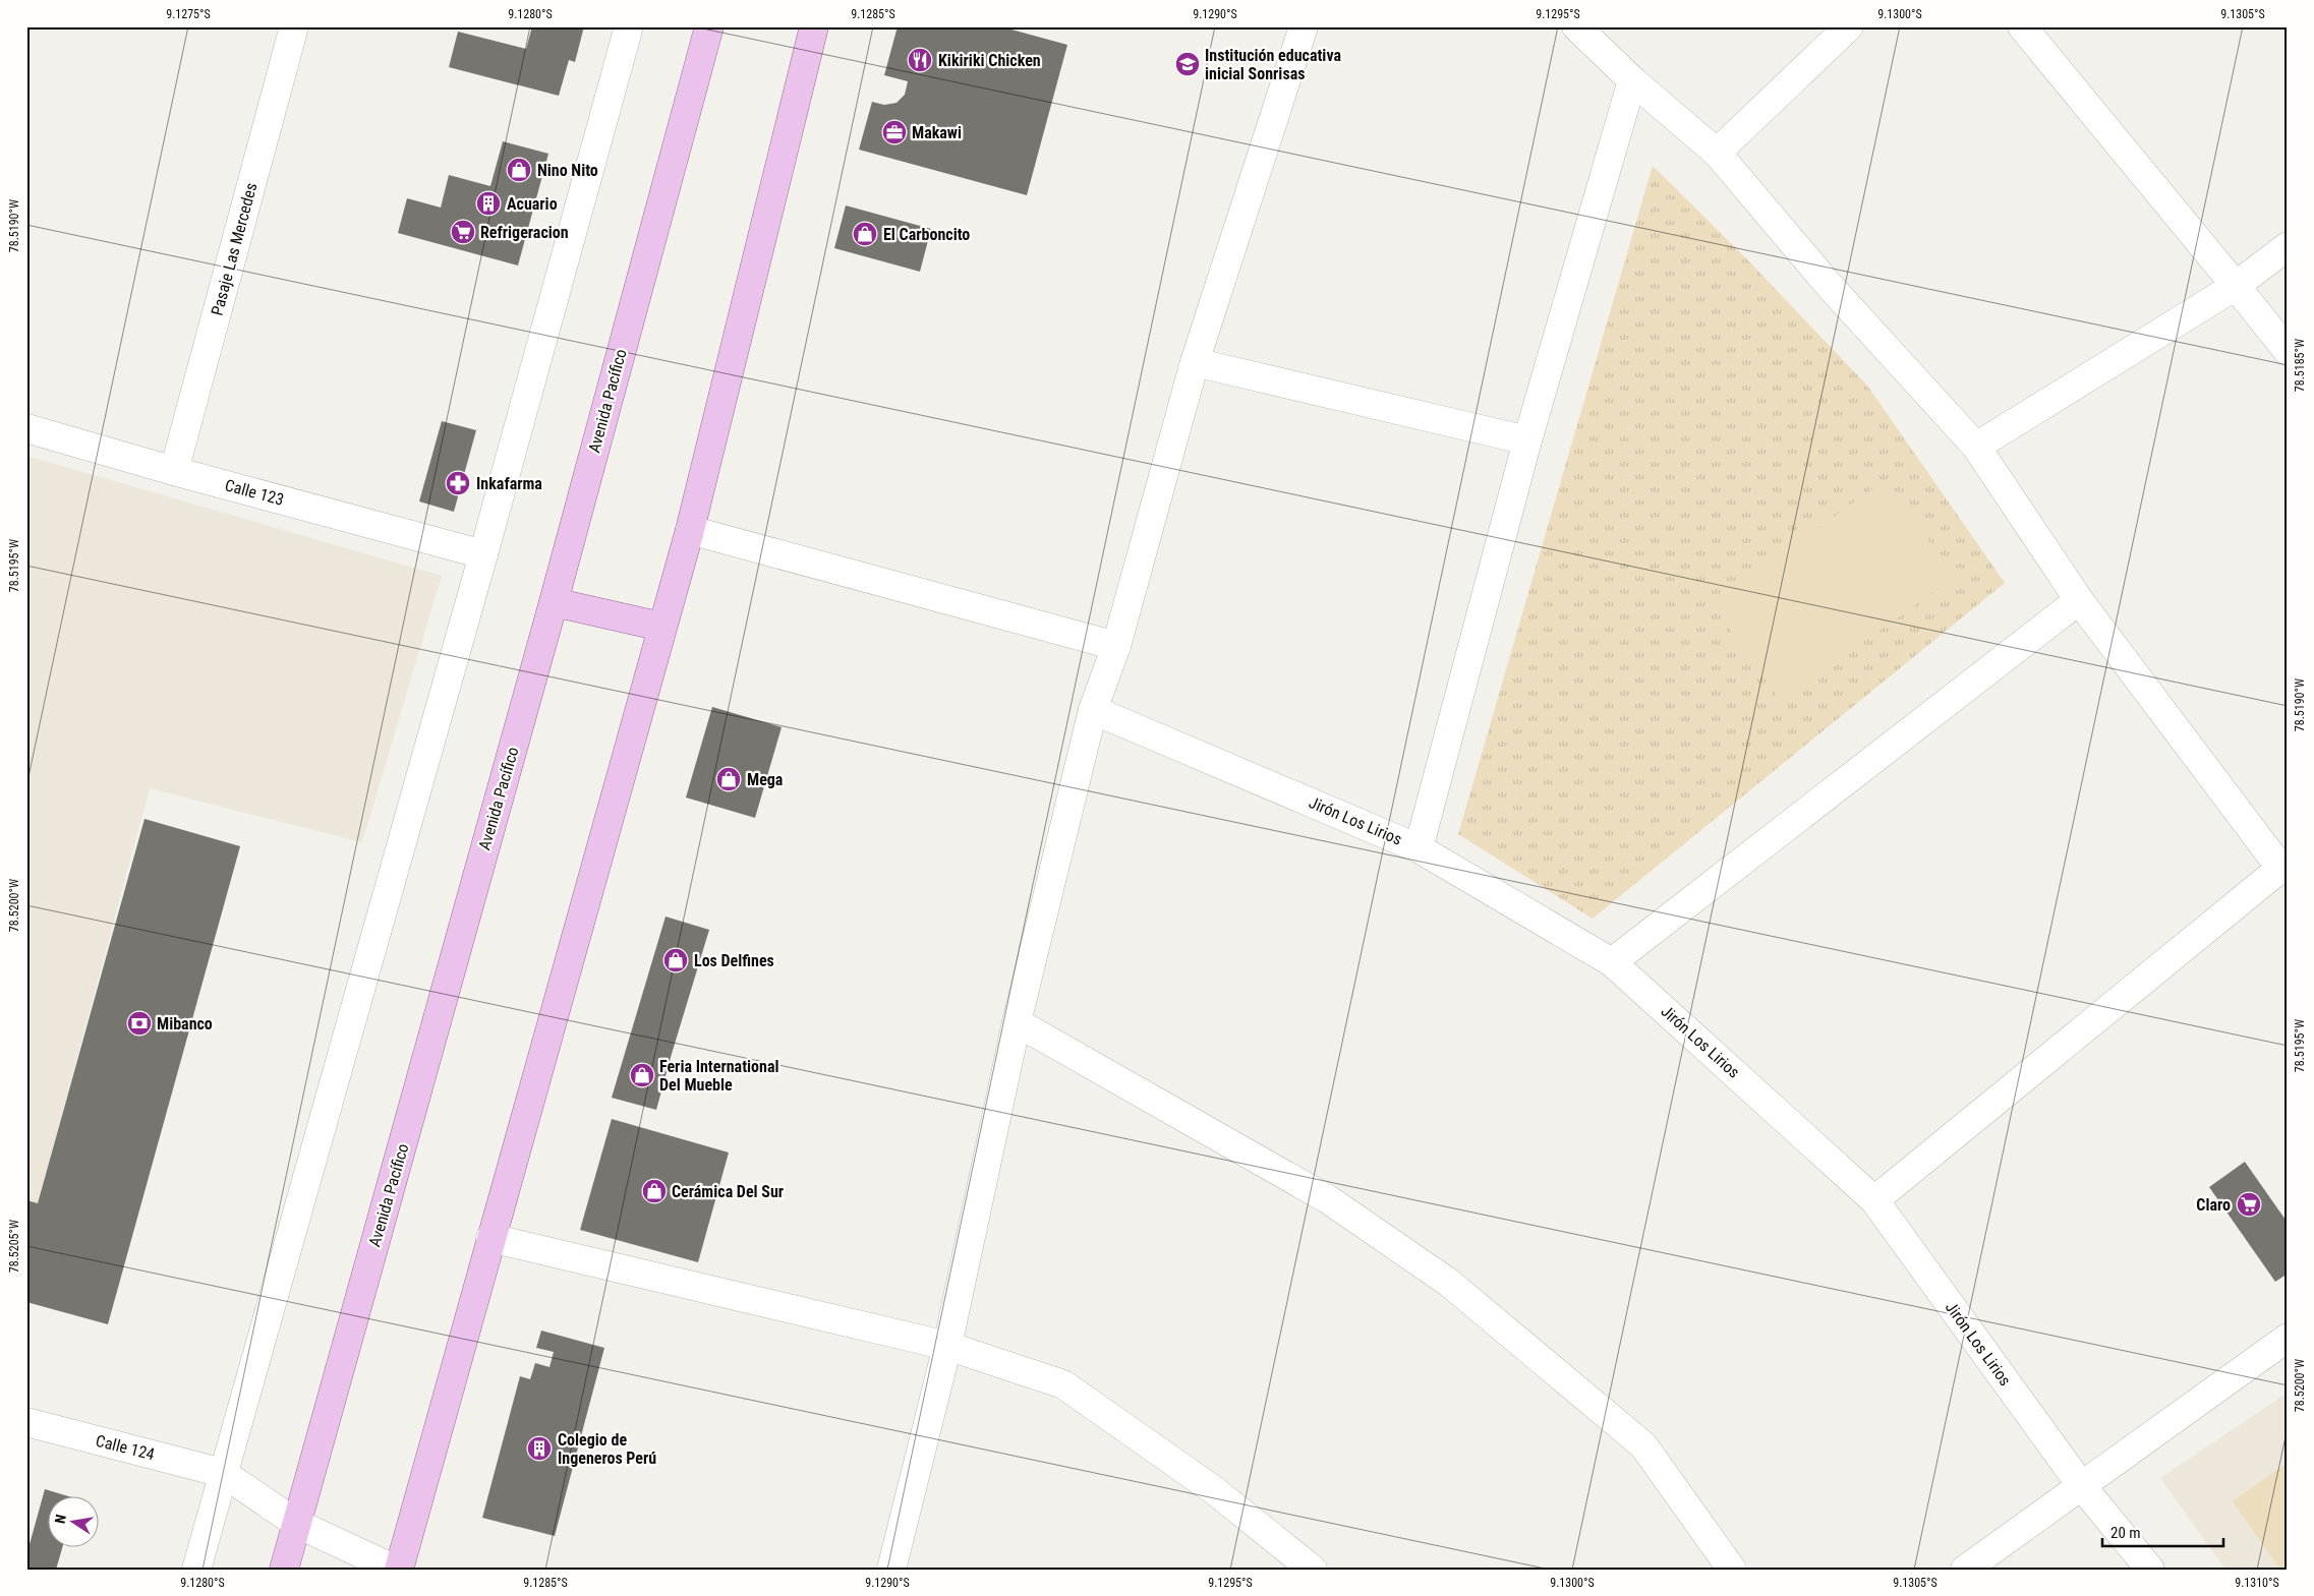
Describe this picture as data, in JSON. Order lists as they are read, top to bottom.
{
  "streets": {
    "main road": ["Avenida Pacífico"],
    "street": [
      "Pasaje Las Mercedes",
      "Calle 123",
      "Jirón Los Lirios",
      "Calle 124"
    ]
  },
  "crossings": [
    ["Pasaje Las Mercedes", "Calle 123"],
    ["Avenida Pacífico", "Calle 124"]
  ],
  "places": {
    "restaurant": ["Kikiriki Chicken"],
    "school or university": ["Institución educativa inicial Sonrisas"],
    "office": ["Makawi"],
    "shop": [
      "Nino Nito",
      "El Carboncito",
      "Mega",
      "Los Delfines",
      "Feria International Del Mueble",
      "Cerámica Del Sur"
    ],
    "building": ["Acuario", "Colegio de Ingeneros Perú"],
    "supermarket": ["Refrigeracion", "Claro"],
    "pharmacy": ["Inkafarma"],
    "bank": ["Mibanco"]
  },
  "scale_bar": "20 m",
  "north": "left",
  "coordinates": [
    "9.1275°S",
    "9.1280°S",
    "9.1285°S",
    "9.1290°S",
    "9.1295°S",
    "9.1300°S",
    "9.1305°S",
    "78.5190°W",
    "78.5185°W",
    "78.5195°W",
    "78.5200°W",
    "78.5205°W",
    "9.1310°S"
  ]
}
